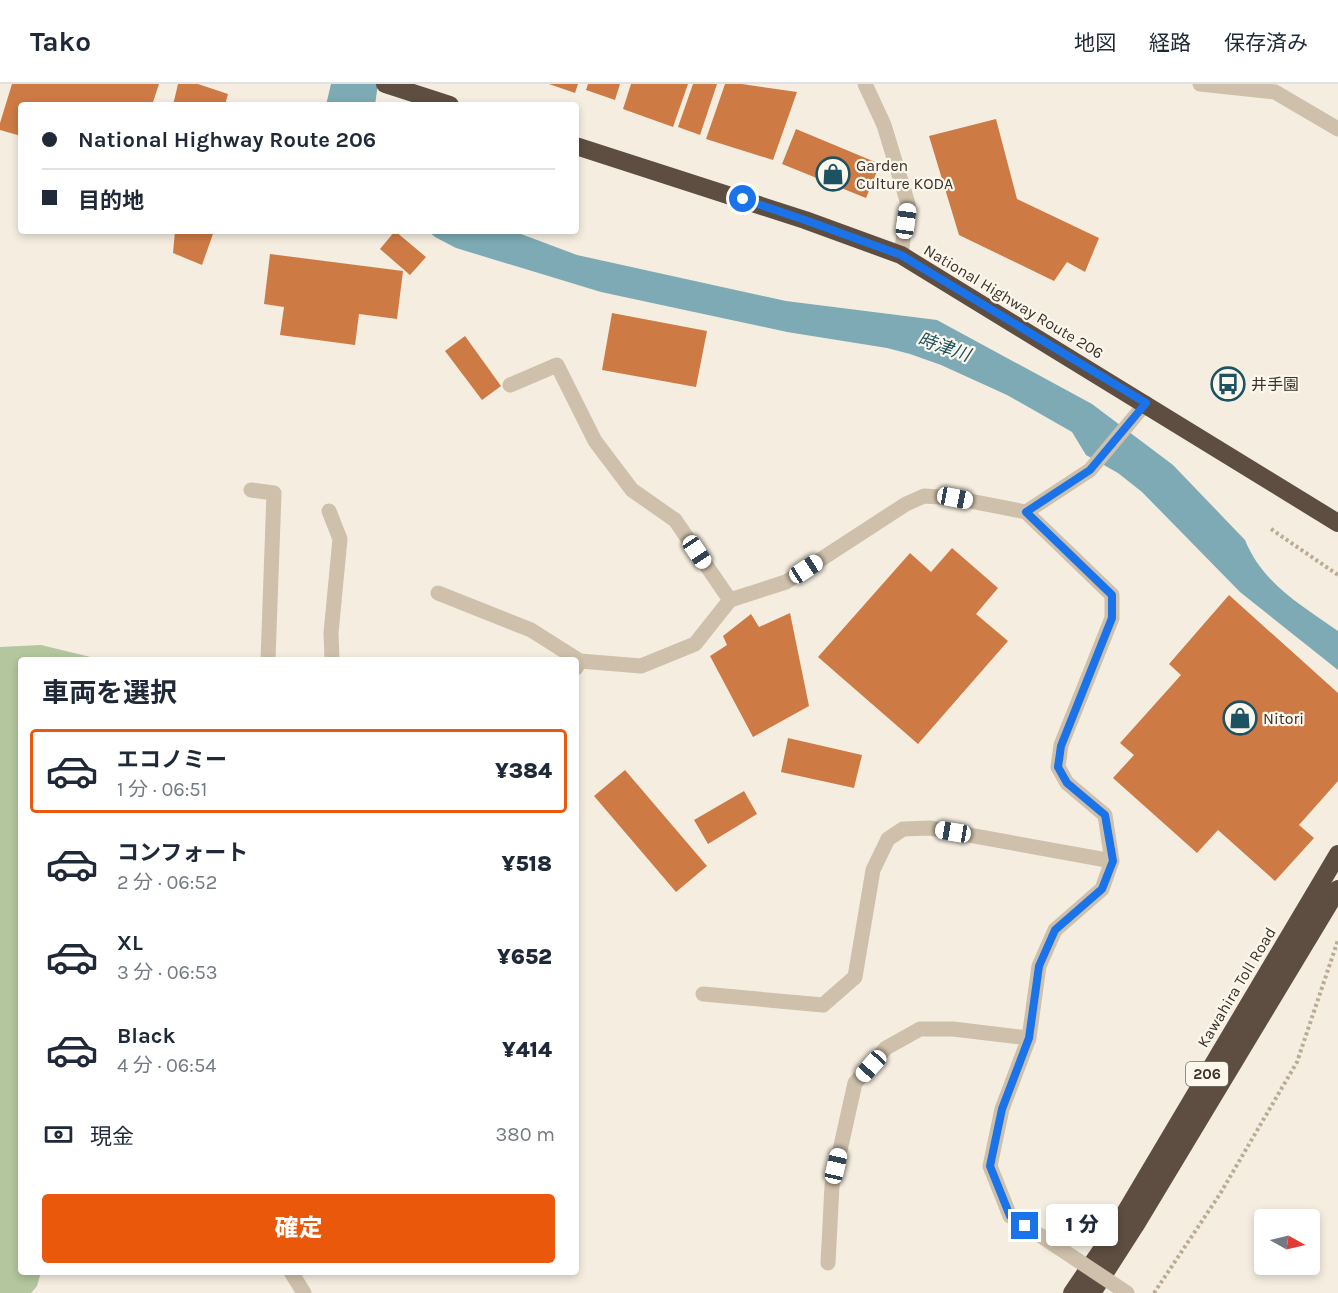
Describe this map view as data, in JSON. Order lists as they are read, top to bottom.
{
  "streets": {
    "highway": ["National Highway Route 206", "Kawahira Toll Road", "206"]
  },
  "water": ["時津川"],
  "places": {
    "shop": ["Garden Culture KODA", "Nitori"],
    "bus stop": ["井手園"]
  },
  "north": "right",
  "page": {
    "header": "Tako",
    "nav": ["地図", "経路", "保存済み"],
    "banner": ["National Highway Route 206", "目的地"],
    "heading": "車両を選択",
    "list": [
      {
        "name": "エコノミー",
        "note": "1 分 · 06:51",
        "value": "¥384"
      },
      {
        "name": "コンフォート",
        "note": "2 分 · 06:52",
        "value": "¥518"
      },
      {
        "name": "XL",
        "note": "3 分 · 06:53",
        "value": "¥652"
      },
      {
        "name": "Black",
        "note": "4 分 · 06:54",
        "value": "¥414"
      }
    ],
    "pay": ["現金", "380 m"],
    "buttons": "確定",
    "bubble": "1 分"
  }
}
